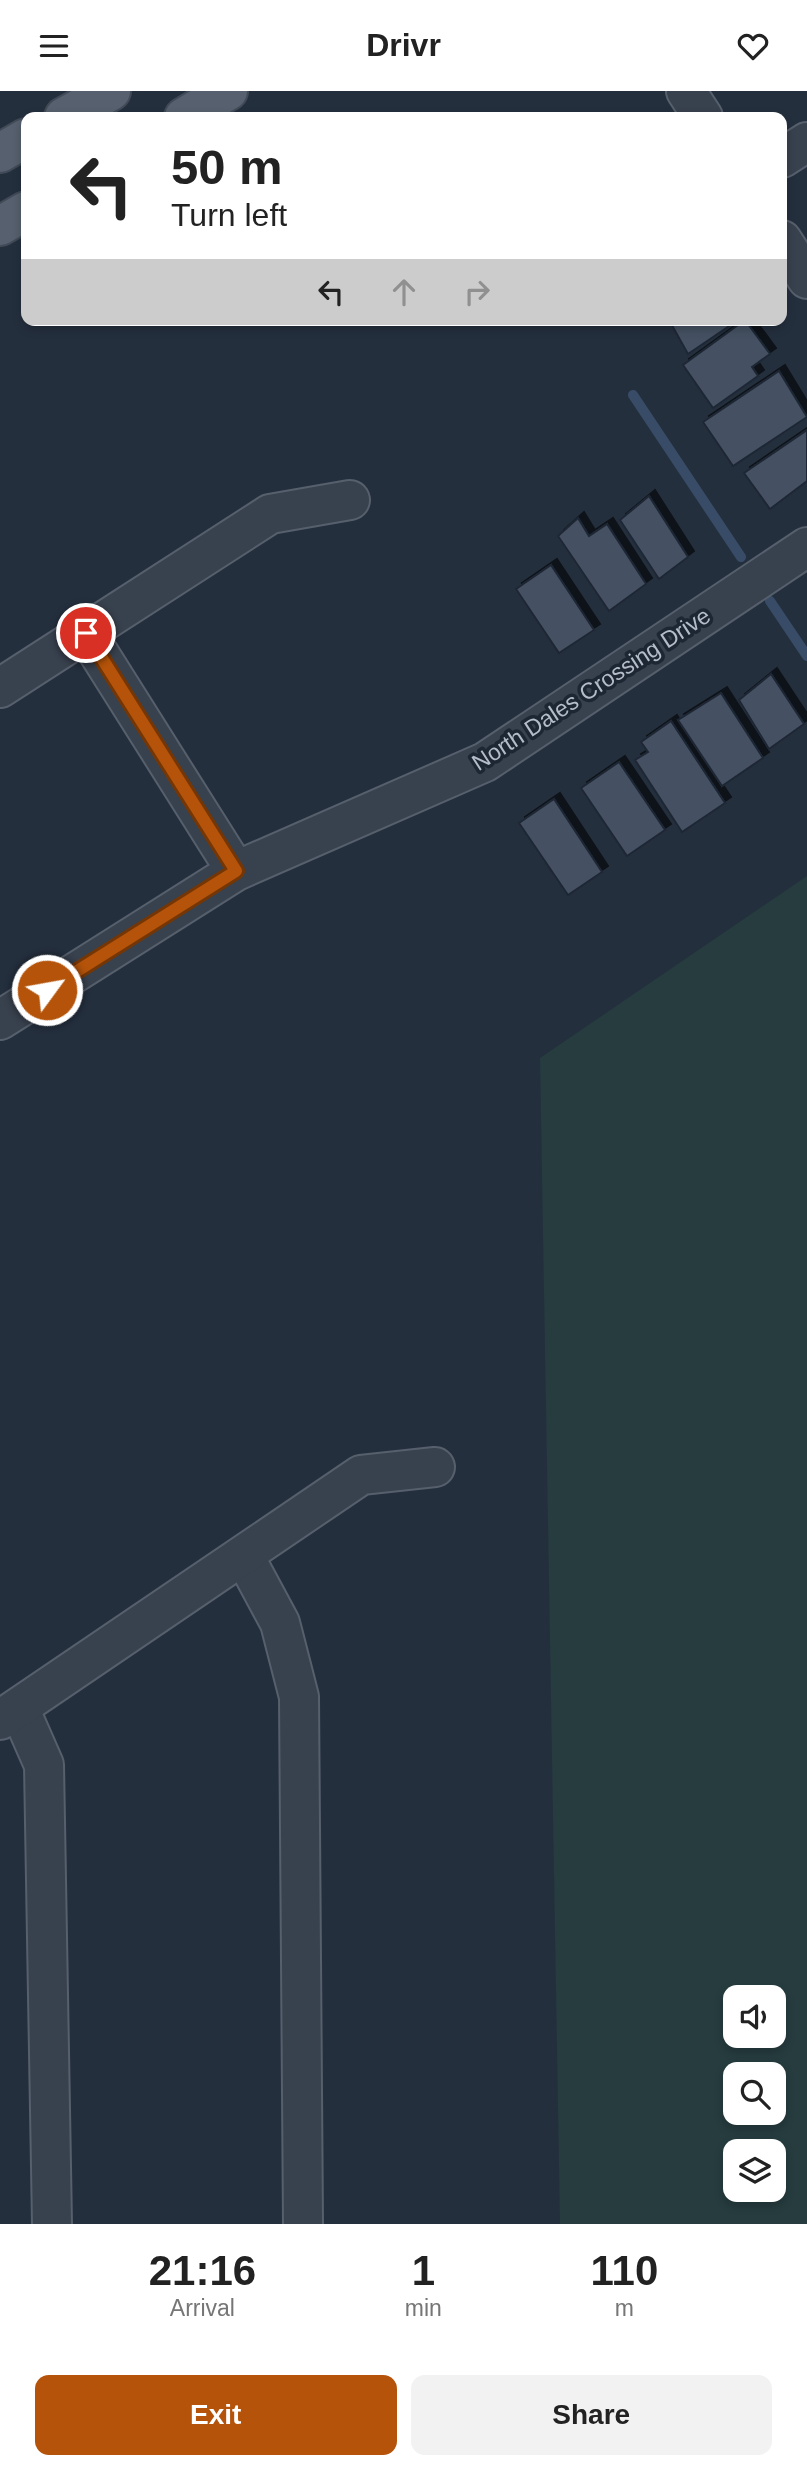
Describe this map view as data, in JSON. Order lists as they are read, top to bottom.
{
  "streets": {
    "street": ["North Dales Crossing Drive"]
  },
  "page": {
    "header": "Drivr",
    "turn": ["50 m", "Turn left"],
    "eta": [
      "21:16",
      "Arrival",
      "1",
      "min",
      "110",
      "m"
    ],
    "buttons": ["Exit", "Share"]
  }
}
